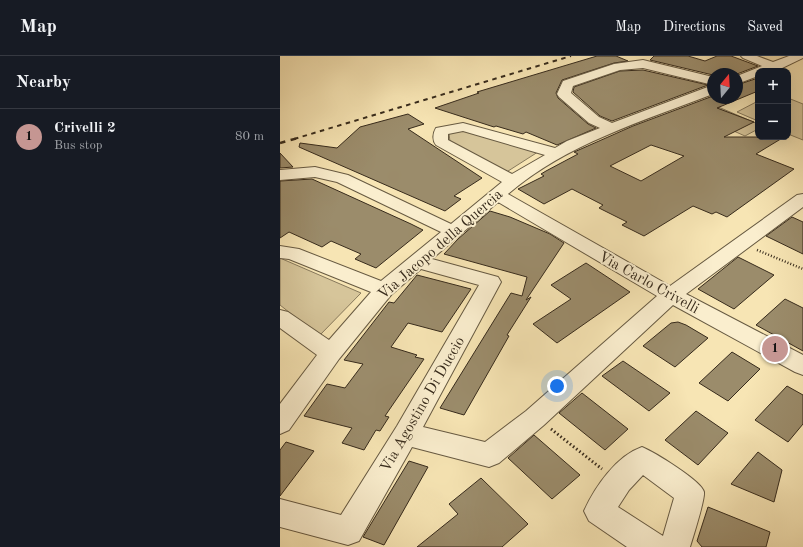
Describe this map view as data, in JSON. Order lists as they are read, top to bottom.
{
  "streets": {
    "street": ["Via Jacopo della Quercia", "Via Carlo Crivelli", "Via Agostino Di Duccio"]
  },
  "crossings": [
    ["Via Jacopo della Quercia", "Via Carlo Crivelli"],
    ["Via Jacopo della Quercia", "Via Agostino Di Duccio"]
  ],
  "north": "top",
  "page": {
    "header": "Map",
    "nav": ["Map", "Directions", "Saved"],
    "heading": "Nearby",
    "map_buttons": ["+", "−"],
    "list": [
      {
        "mark": "1",
        "name": "Crivelli 2",
        "note": "Bus stop",
        "value": "80 m"
      }
    ],
    "pins": "1"
  }
}
